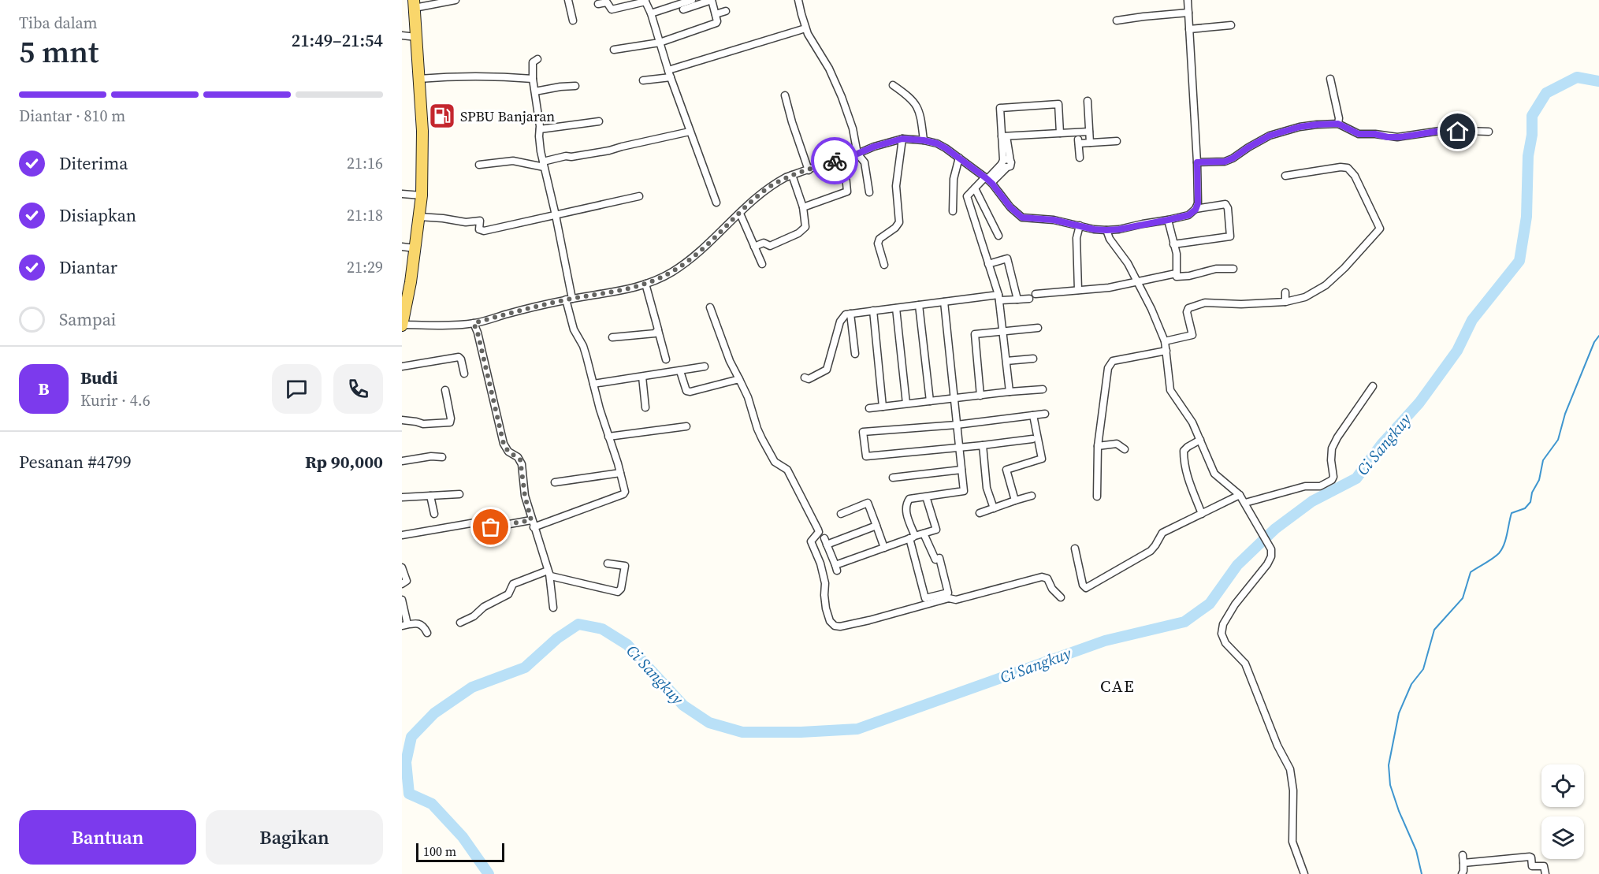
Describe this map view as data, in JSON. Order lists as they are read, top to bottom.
{
  "districts": ["CAE"],
  "water": ["Ci Sangkuy"],
  "places": {
    "fuel station": ["SPBU Banjaran"]
  },
  "scale_bar": "100 m",
  "page": {
    "heading": ["5 mnt", "Tiba dalam", "21:49–21:54"],
    "panel": [
      "Budi",
      "Kurir · 4.6",
      "Pesanan #4799",
      "Rp 90,000"
    ],
    "bar": "Diantar · 810 m",
    "list": [
      ["Diterima", "21:16"],
      ["Disiapkan", "21:18"],
      ["Diantar", "21:29"],
      "Sampai"
    ],
    "round": "B",
    "buttons": ["Bantuan", "Bagikan"],
    "scale": "100 m"
  }
}
